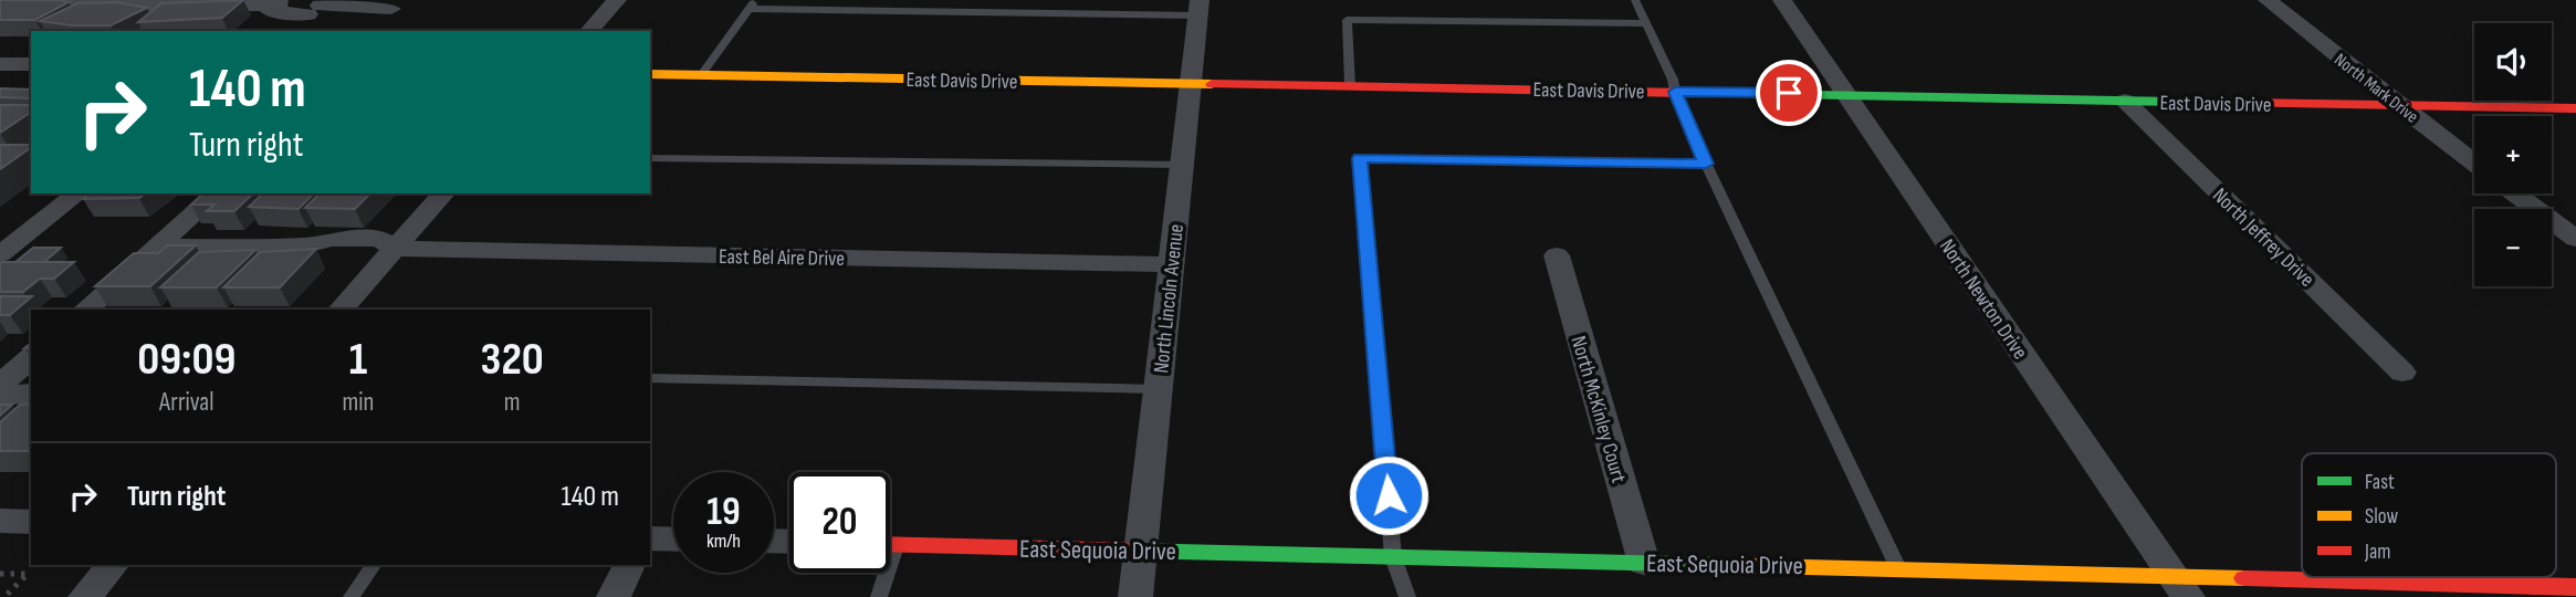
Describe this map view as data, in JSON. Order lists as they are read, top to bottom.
{
  "streets": {
    "street": [
      "East Davis Drive",
      "North Mark Drive",
      "North Jeffrey Drive",
      "East Bel Aire Drive",
      "North Lincoln Avenue",
      "North Newton Drive",
      "North McKinley Court",
      "East Sequoia Drive"
    ]
  },
  "crossings": [
    ["East Davis Drive", "North Mark Drive"],
    ["East Davis Drive", "North Jeffrey Drive"],
    ["East Davis Drive", "North Lincoln Avenue"],
    ["East Davis Drive", "North Newton Drive"],
    ["East Bel Aire Drive", "North Lincoln Avenue"],
    ["North Lincoln Avenue", "East Sequoia Drive"],
    ["North Newton Drive", "East Sequoia Drive"],
    ["North McKinley Court", "East Sequoia Drive"]
  ],
  "legend": ["Fast", "Slow", "Jam"],
  "page": {
    "map_buttons": ["+", "−"],
    "turn": ["140 m", "Turn right"],
    "eta": [
      "09:09",
      "Arrival",
      "1",
      "min",
      "320",
      "m"
    ],
    "list": [
      {
        "name": "Turn right",
        "value": "140 m"
      }
    ],
    "speed": "19 km/h",
    "limit": "20"
  }
}
